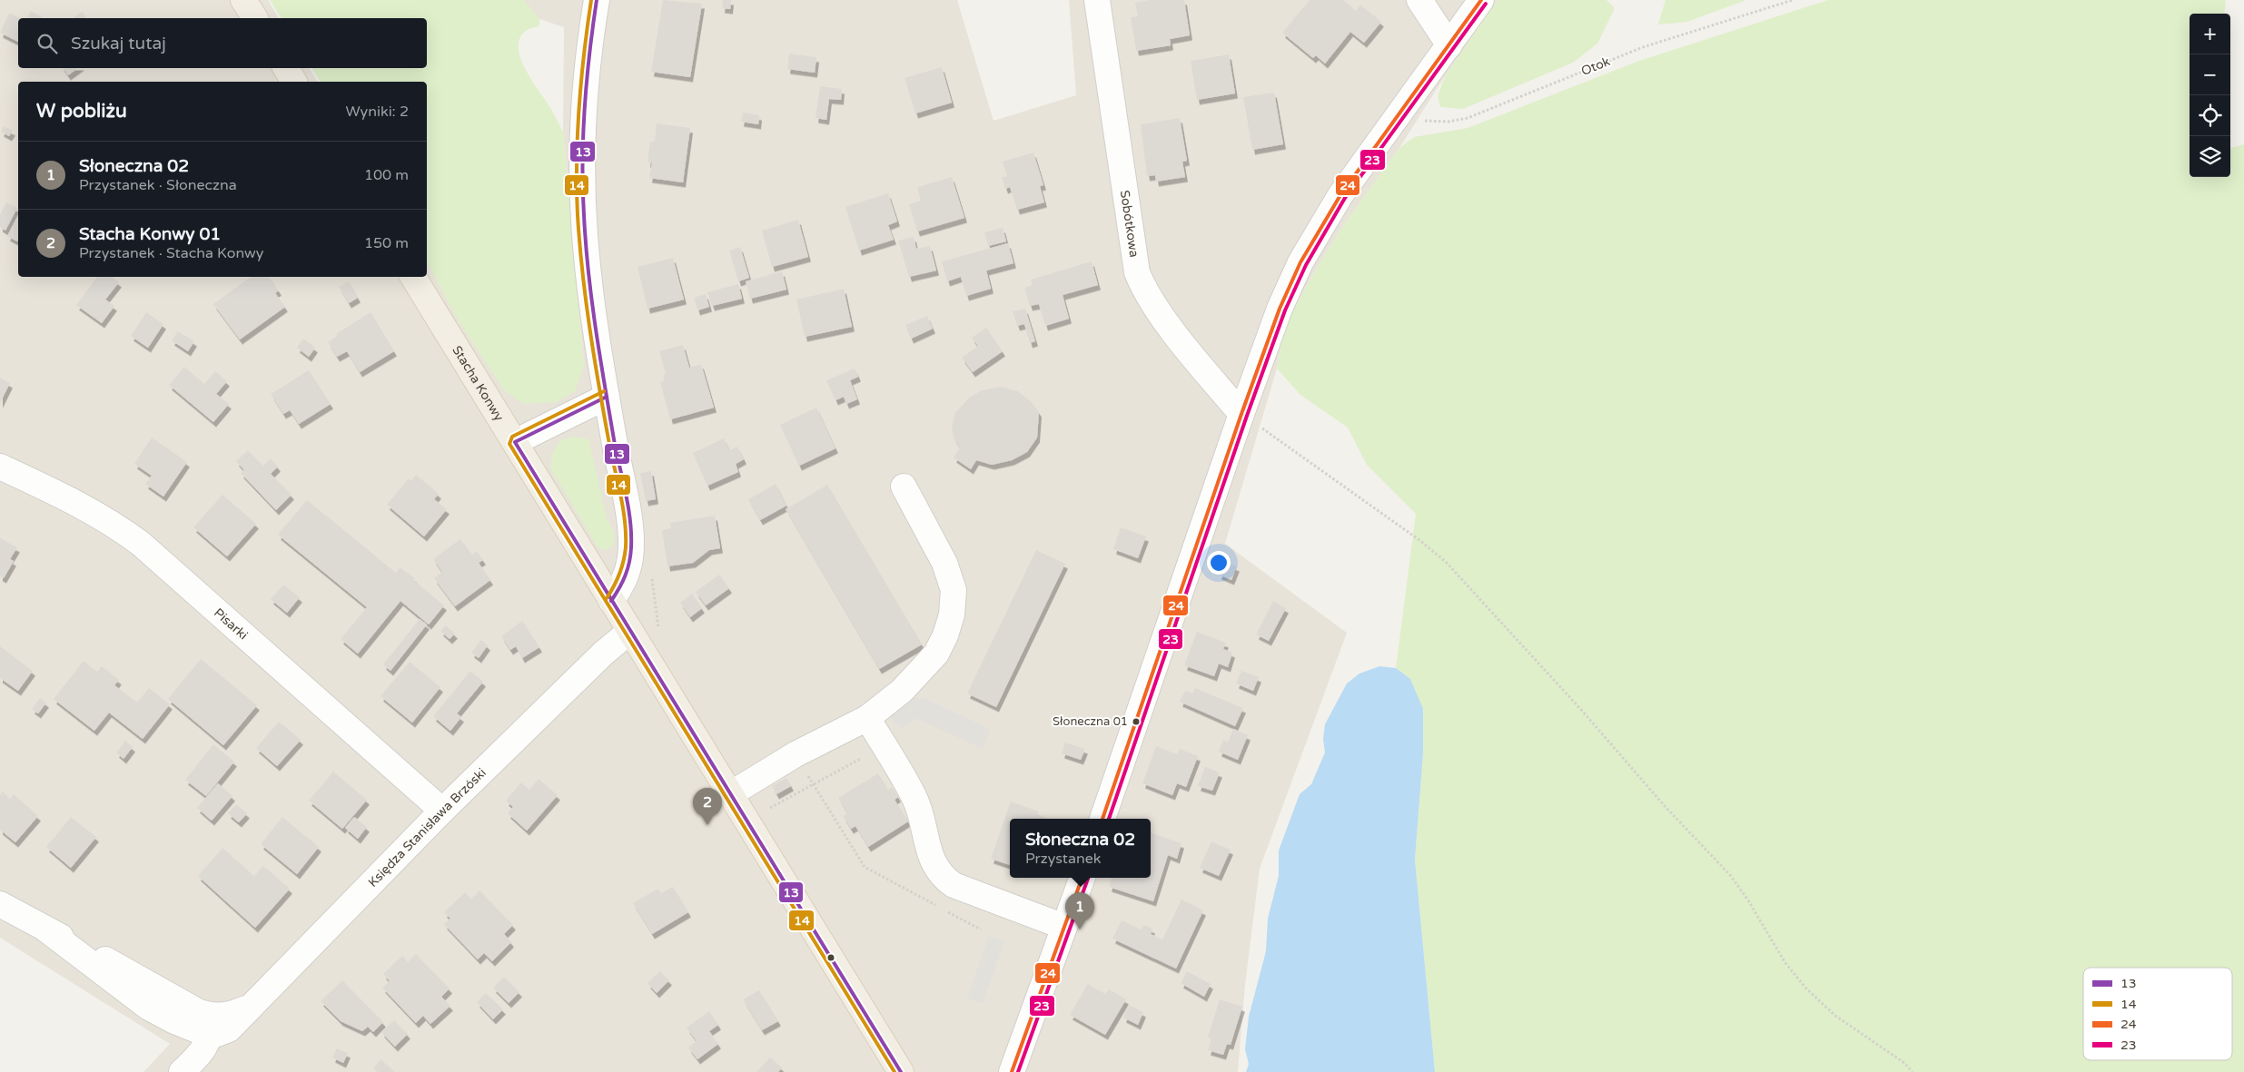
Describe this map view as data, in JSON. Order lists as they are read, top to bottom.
{
  "streets": {
    "main road": ["Stacha Konwy"],
    "street": ["Sobótkowa", "Pisarki", "Księdza Stanisława Brzóski"],
    "path": ["Otok"]
  },
  "crossings": [
    ["Stacha Konwy", "Księdza Stanisława Brzóski"],
    ["Pisarki", "Księdza Stanisława Brzóski"]
  ],
  "places": ["Słoneczna 01"],
  "lines": [
    "transit line 13",
    "transit line 14",
    "transit line 24",
    "transit line 23"
  ],
  "legend": [
    "13",
    "14",
    "24",
    "23"
  ],
  "page": {
    "map_buttons": ["+", "−"],
    "search": "Szukaj tutaj",
    "heading": ["W pobliżu", "Wyniki: 2"],
    "list": [
      {
        "mark": "1",
        "name": "Słoneczna 02",
        "note": "Przystanek · Słoneczna",
        "value": "100 m"
      },
      {
        "mark": "2",
        "name": "Stacha Konwy 01",
        "note": "Przystanek · Stacha Konwy",
        "value": "150 m"
      }
    ],
    "pins": ["2", "1"],
    "popup": ["Słoneczna 02", "Przystanek"]
  }
}
